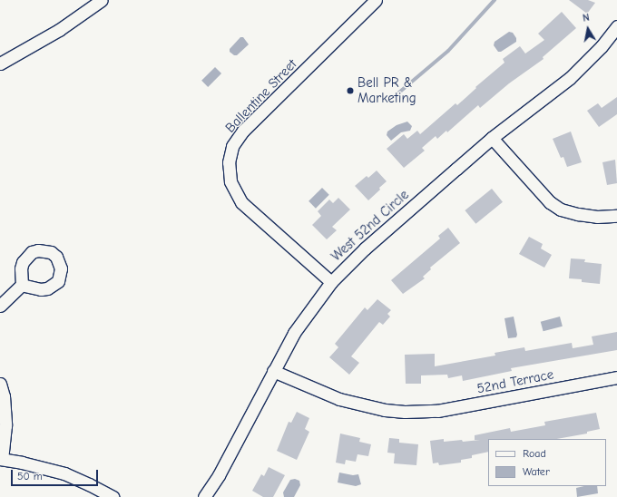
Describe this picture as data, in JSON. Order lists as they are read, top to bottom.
{
  "streets": {
    "street": ["Ballentine Street", "West 52nd Circle", "52nd Terrace"]
  },
  "crossings": [
    ["Ballentine Street", "West 52nd Circle"],
    ["West 52nd Circle", "52nd Terrace"]
  ],
  "places": ["Bell PR & Marketing"],
  "legend": ["Road", "Water"],
  "scale_bar": "50 m",
  "north": "top"
}
